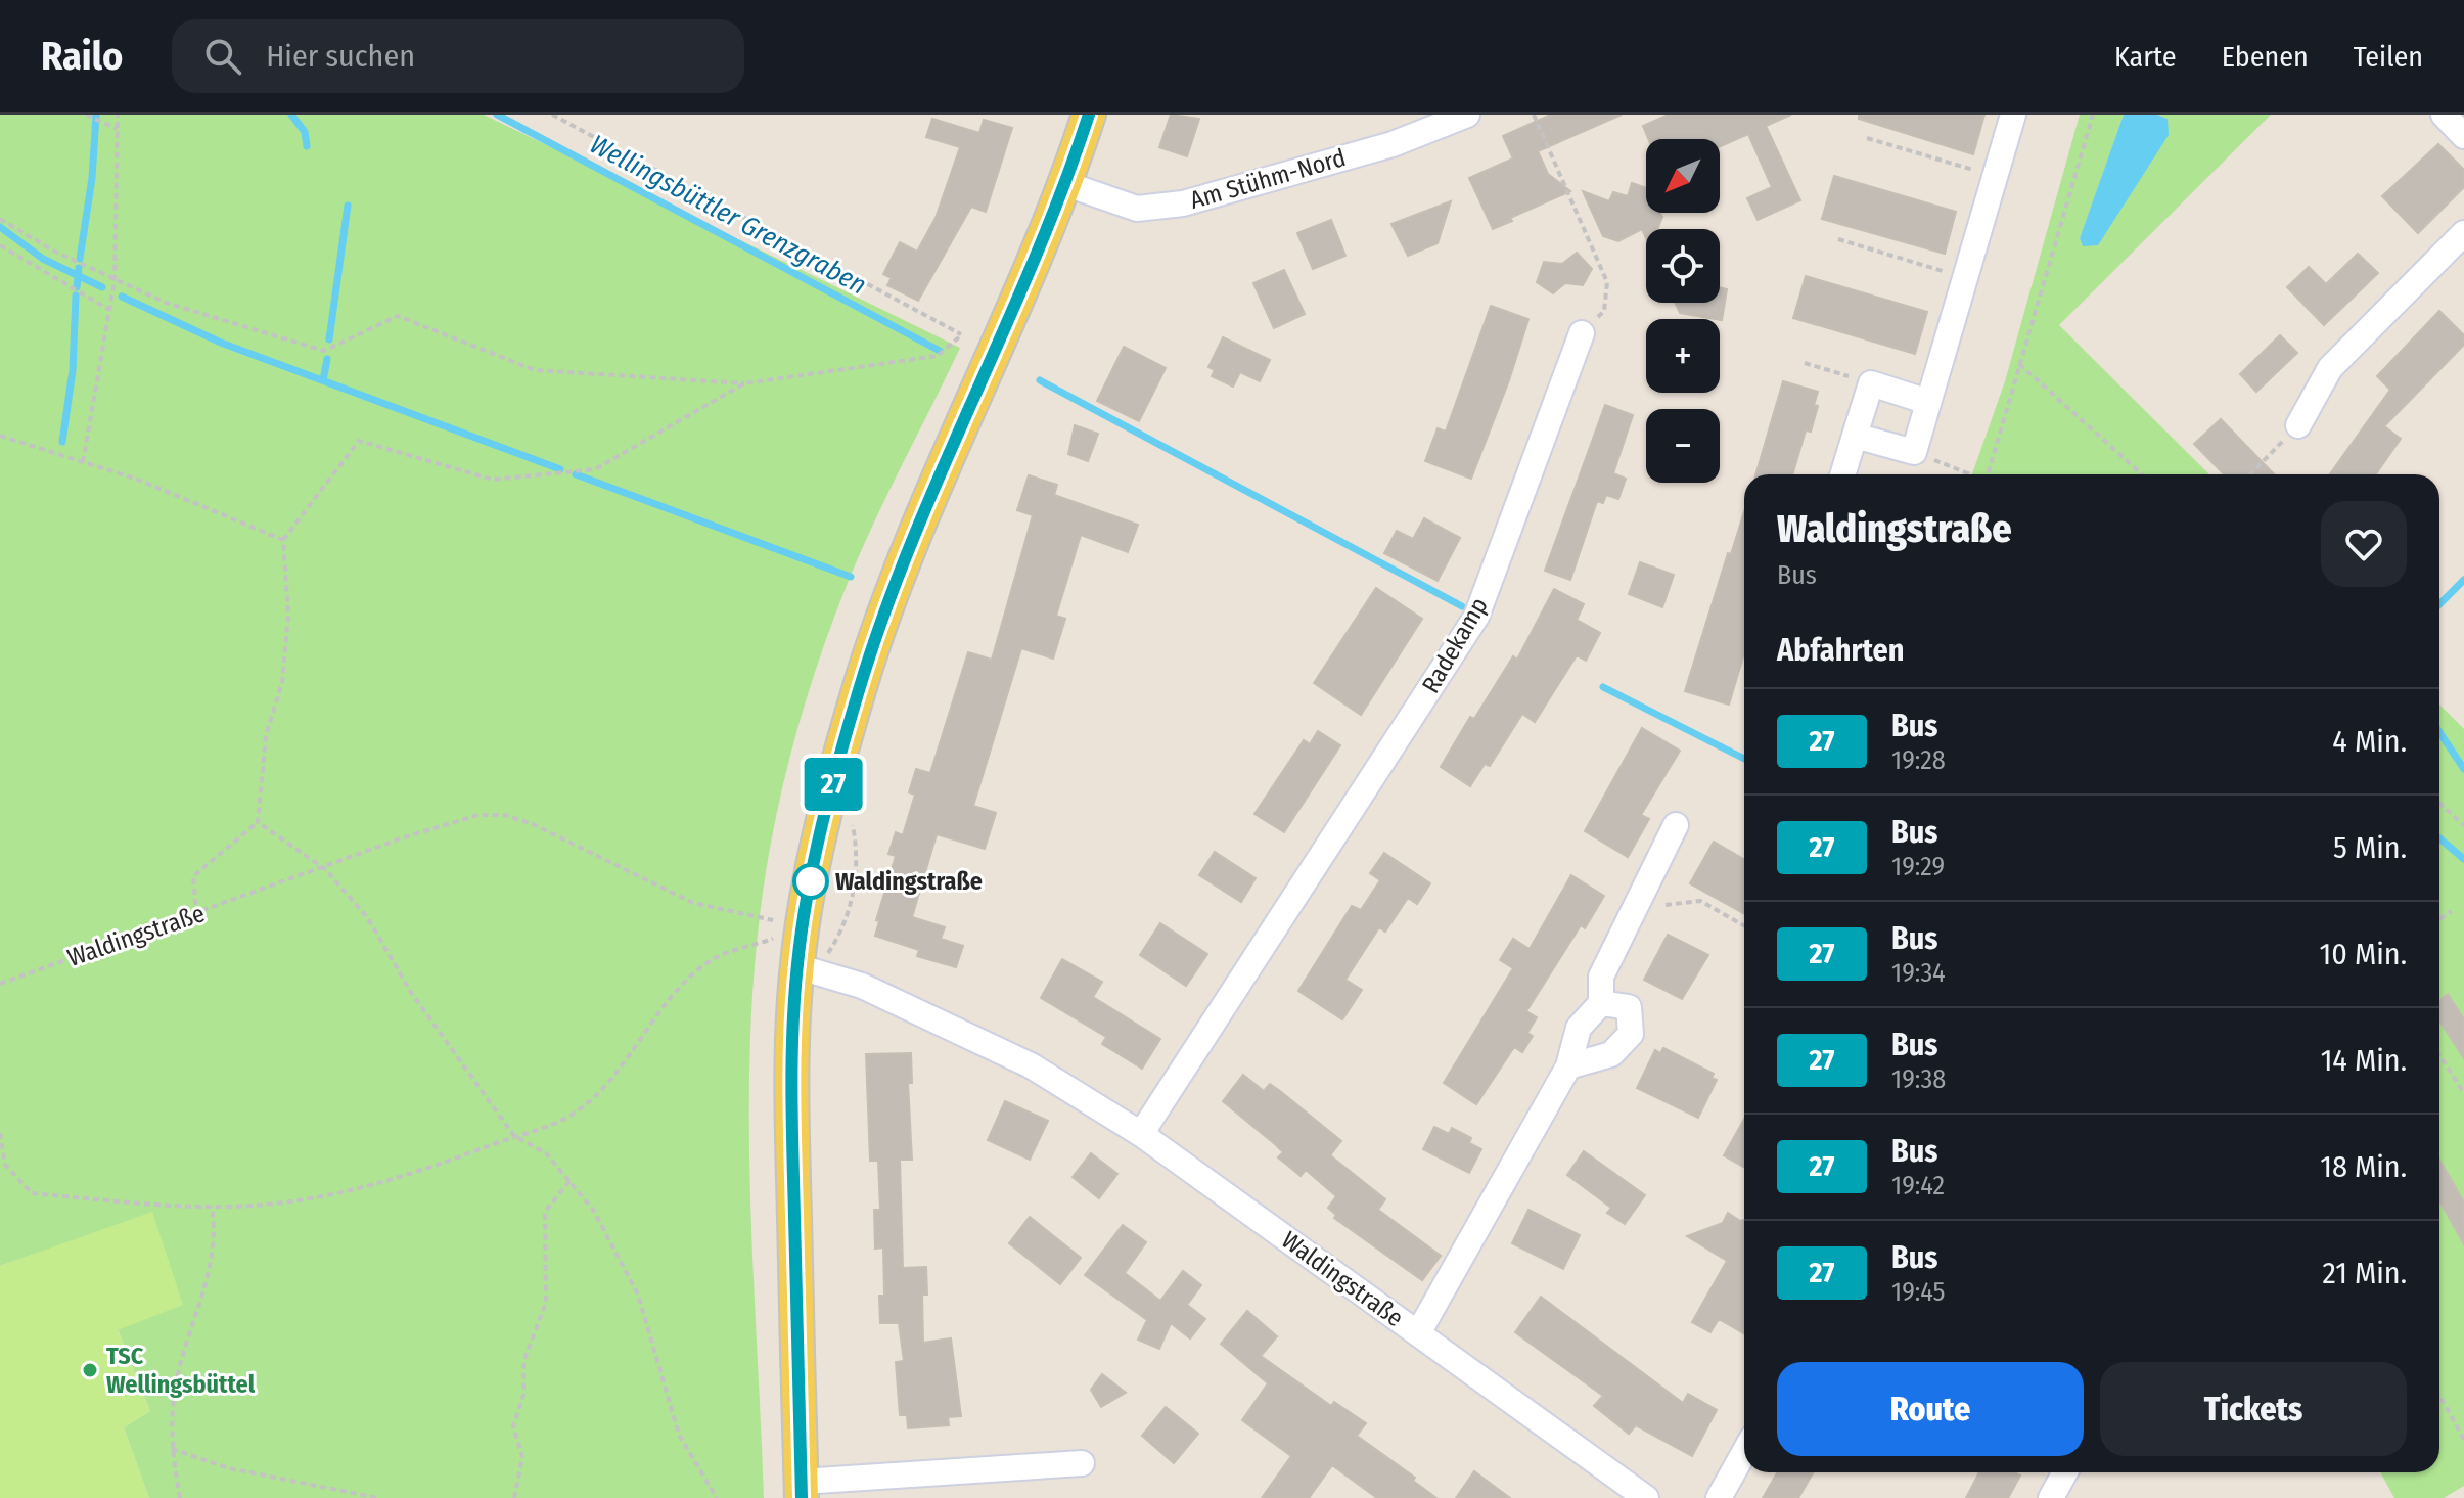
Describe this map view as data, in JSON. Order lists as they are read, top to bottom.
{
  "streets": {
    "street": ["Am Stühm-Nord", "Radekamp", "Waldingstraße"]
  },
  "crossings": [
    ["Radekamp", "Waldingstraße"]
  ],
  "water": ["Wellingsbüttler Grenzgraben"],
  "places": ["Waldingstraße", "TSC Wellingsbüttel"],
  "lines": ["bus line 27"],
  "north": "bottom left",
  "page": {
    "header": "Railo",
    "search": "Hier suchen",
    "nav": ["Karte", "Ebenen", "Teilen"],
    "on_map": "27",
    "map_buttons": ["+", "−"],
    "heading": [
      ["Waldingstraße", "Bus"],
      "Abfahrten"
    ],
    "list": [
      {
        "mark": "27",
        "name": "Bus",
        "note": "19:28",
        "value": "4 Min."
      },
      {
        "mark": "27",
        "name": "Bus",
        "note": "19:29",
        "value": "5 Min."
      },
      {
        "mark": "27",
        "name": "Bus",
        "note": "19:34",
        "value": "10 Min."
      },
      {
        "mark": "27",
        "name": "Bus",
        "note": "19:38",
        "value": "14 Min."
      },
      {
        "mark": "27",
        "name": "Bus",
        "note": "19:42",
        "value": "18 Min."
      },
      {
        "mark": "27",
        "name": "Bus",
        "note": "19:45",
        "value": "21 Min."
      }
    ],
    "buttons": ["Route", "Tickets"]
  }
}
